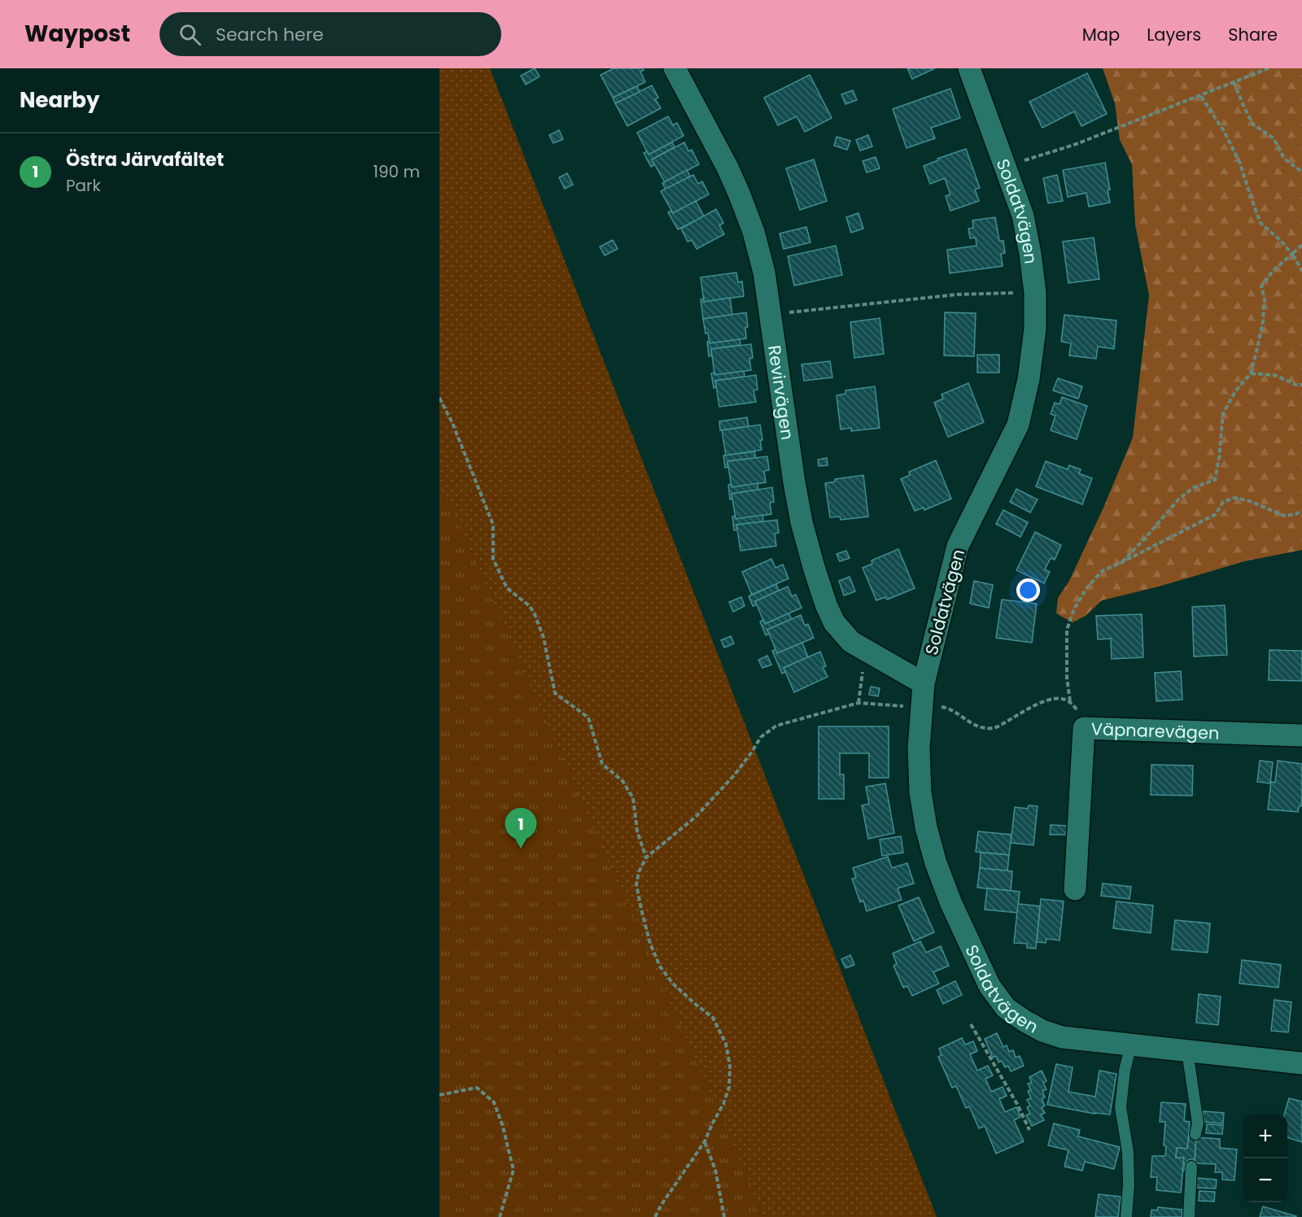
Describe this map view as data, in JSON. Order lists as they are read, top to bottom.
{
  "streets": {
    "street": ["Soldatvägen", "Revirvägen", "Väpnarevägen"]
  },
  "crossings": [
    ["Soldatvägen", "Revirvägen"]
  ],
  "page": {
    "header": "Waypost",
    "search": "Search here",
    "nav": ["Map", "Layers", "Share"],
    "heading": "Nearby",
    "list": [
      {
        "mark": "1",
        "name": "Östra Järvafältet",
        "note": "Park",
        "value": "190 m"
      }
    ],
    "pins": "1",
    "map_buttons": ["+", "−"]
  }
}
